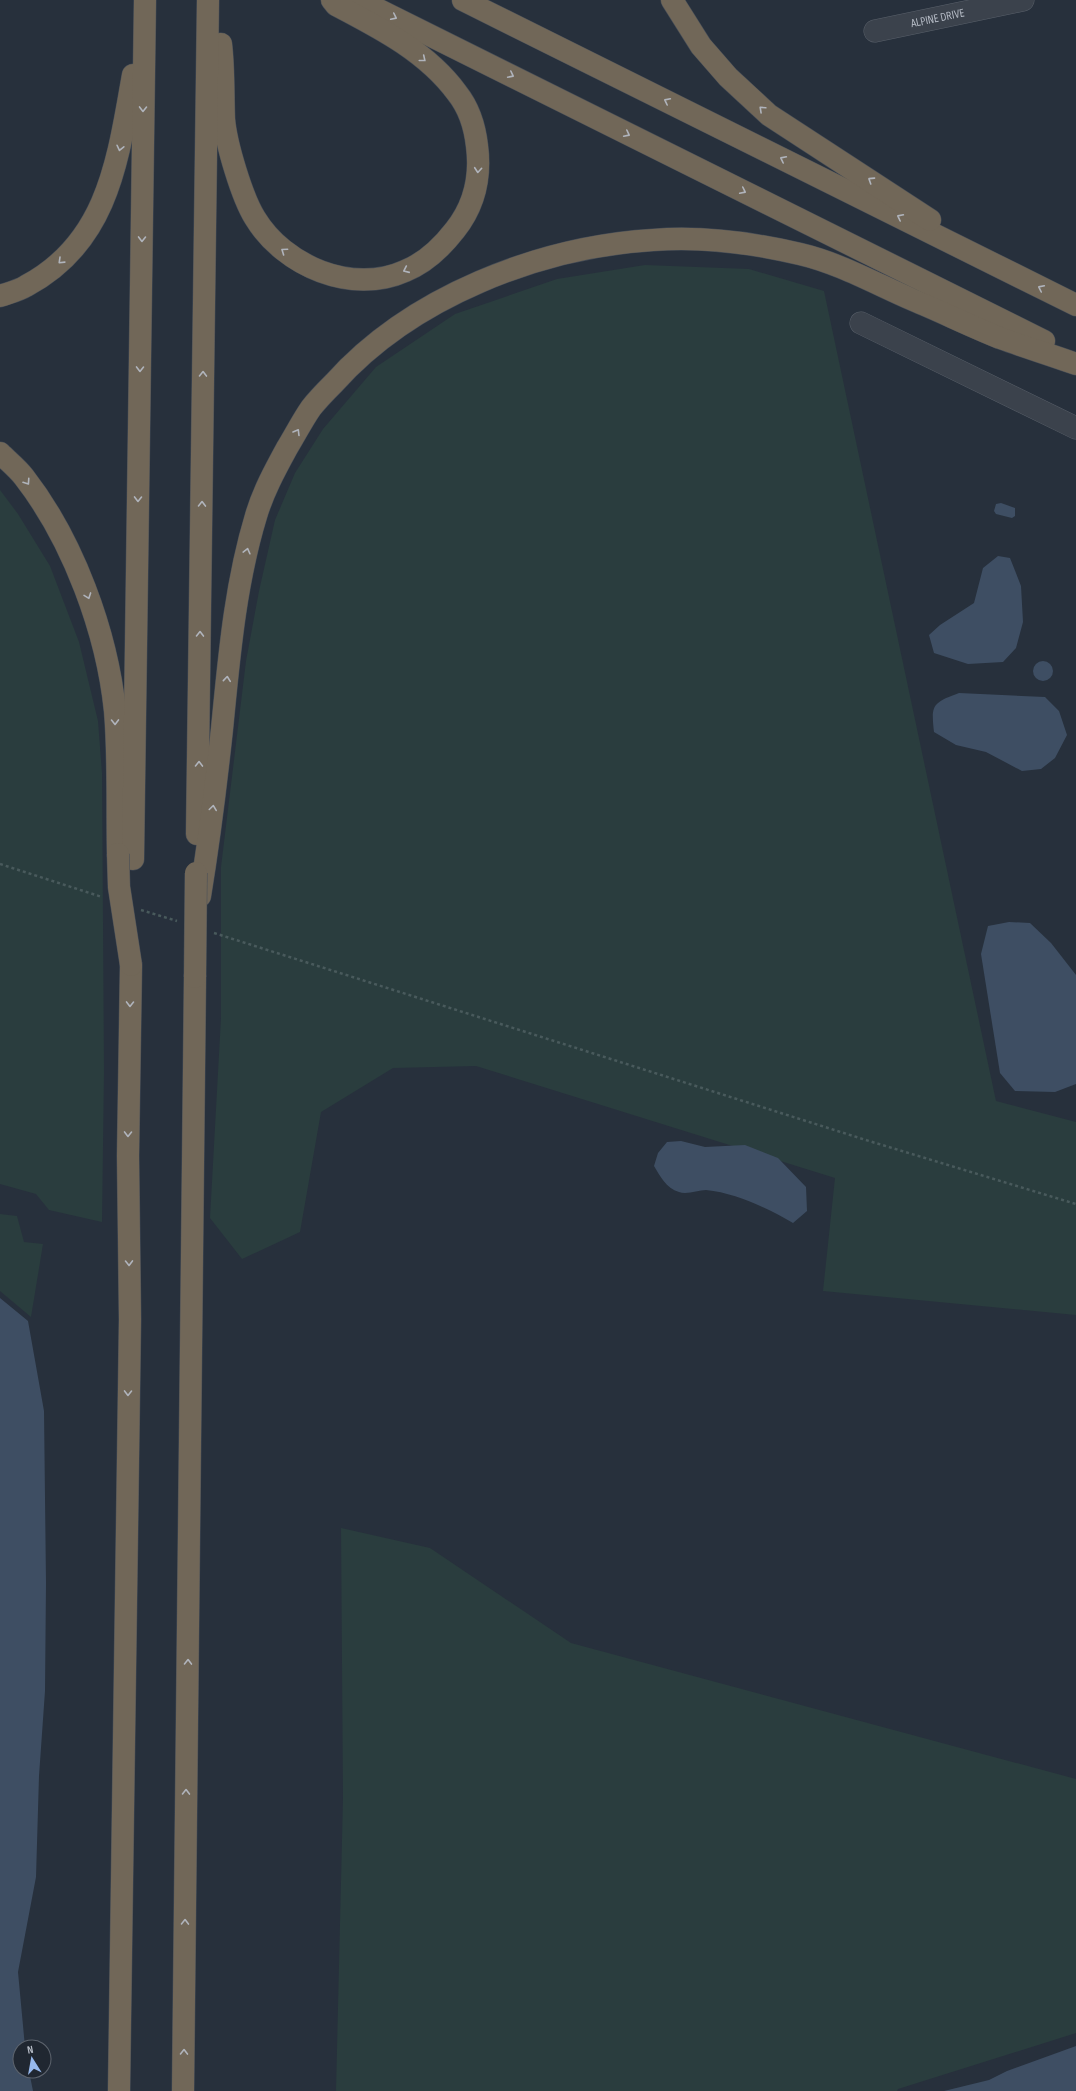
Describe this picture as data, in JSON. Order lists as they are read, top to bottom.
{
  "streets": {
    "street": ["ALPINE DRIVE"]
  },
  "north": "top"
}
